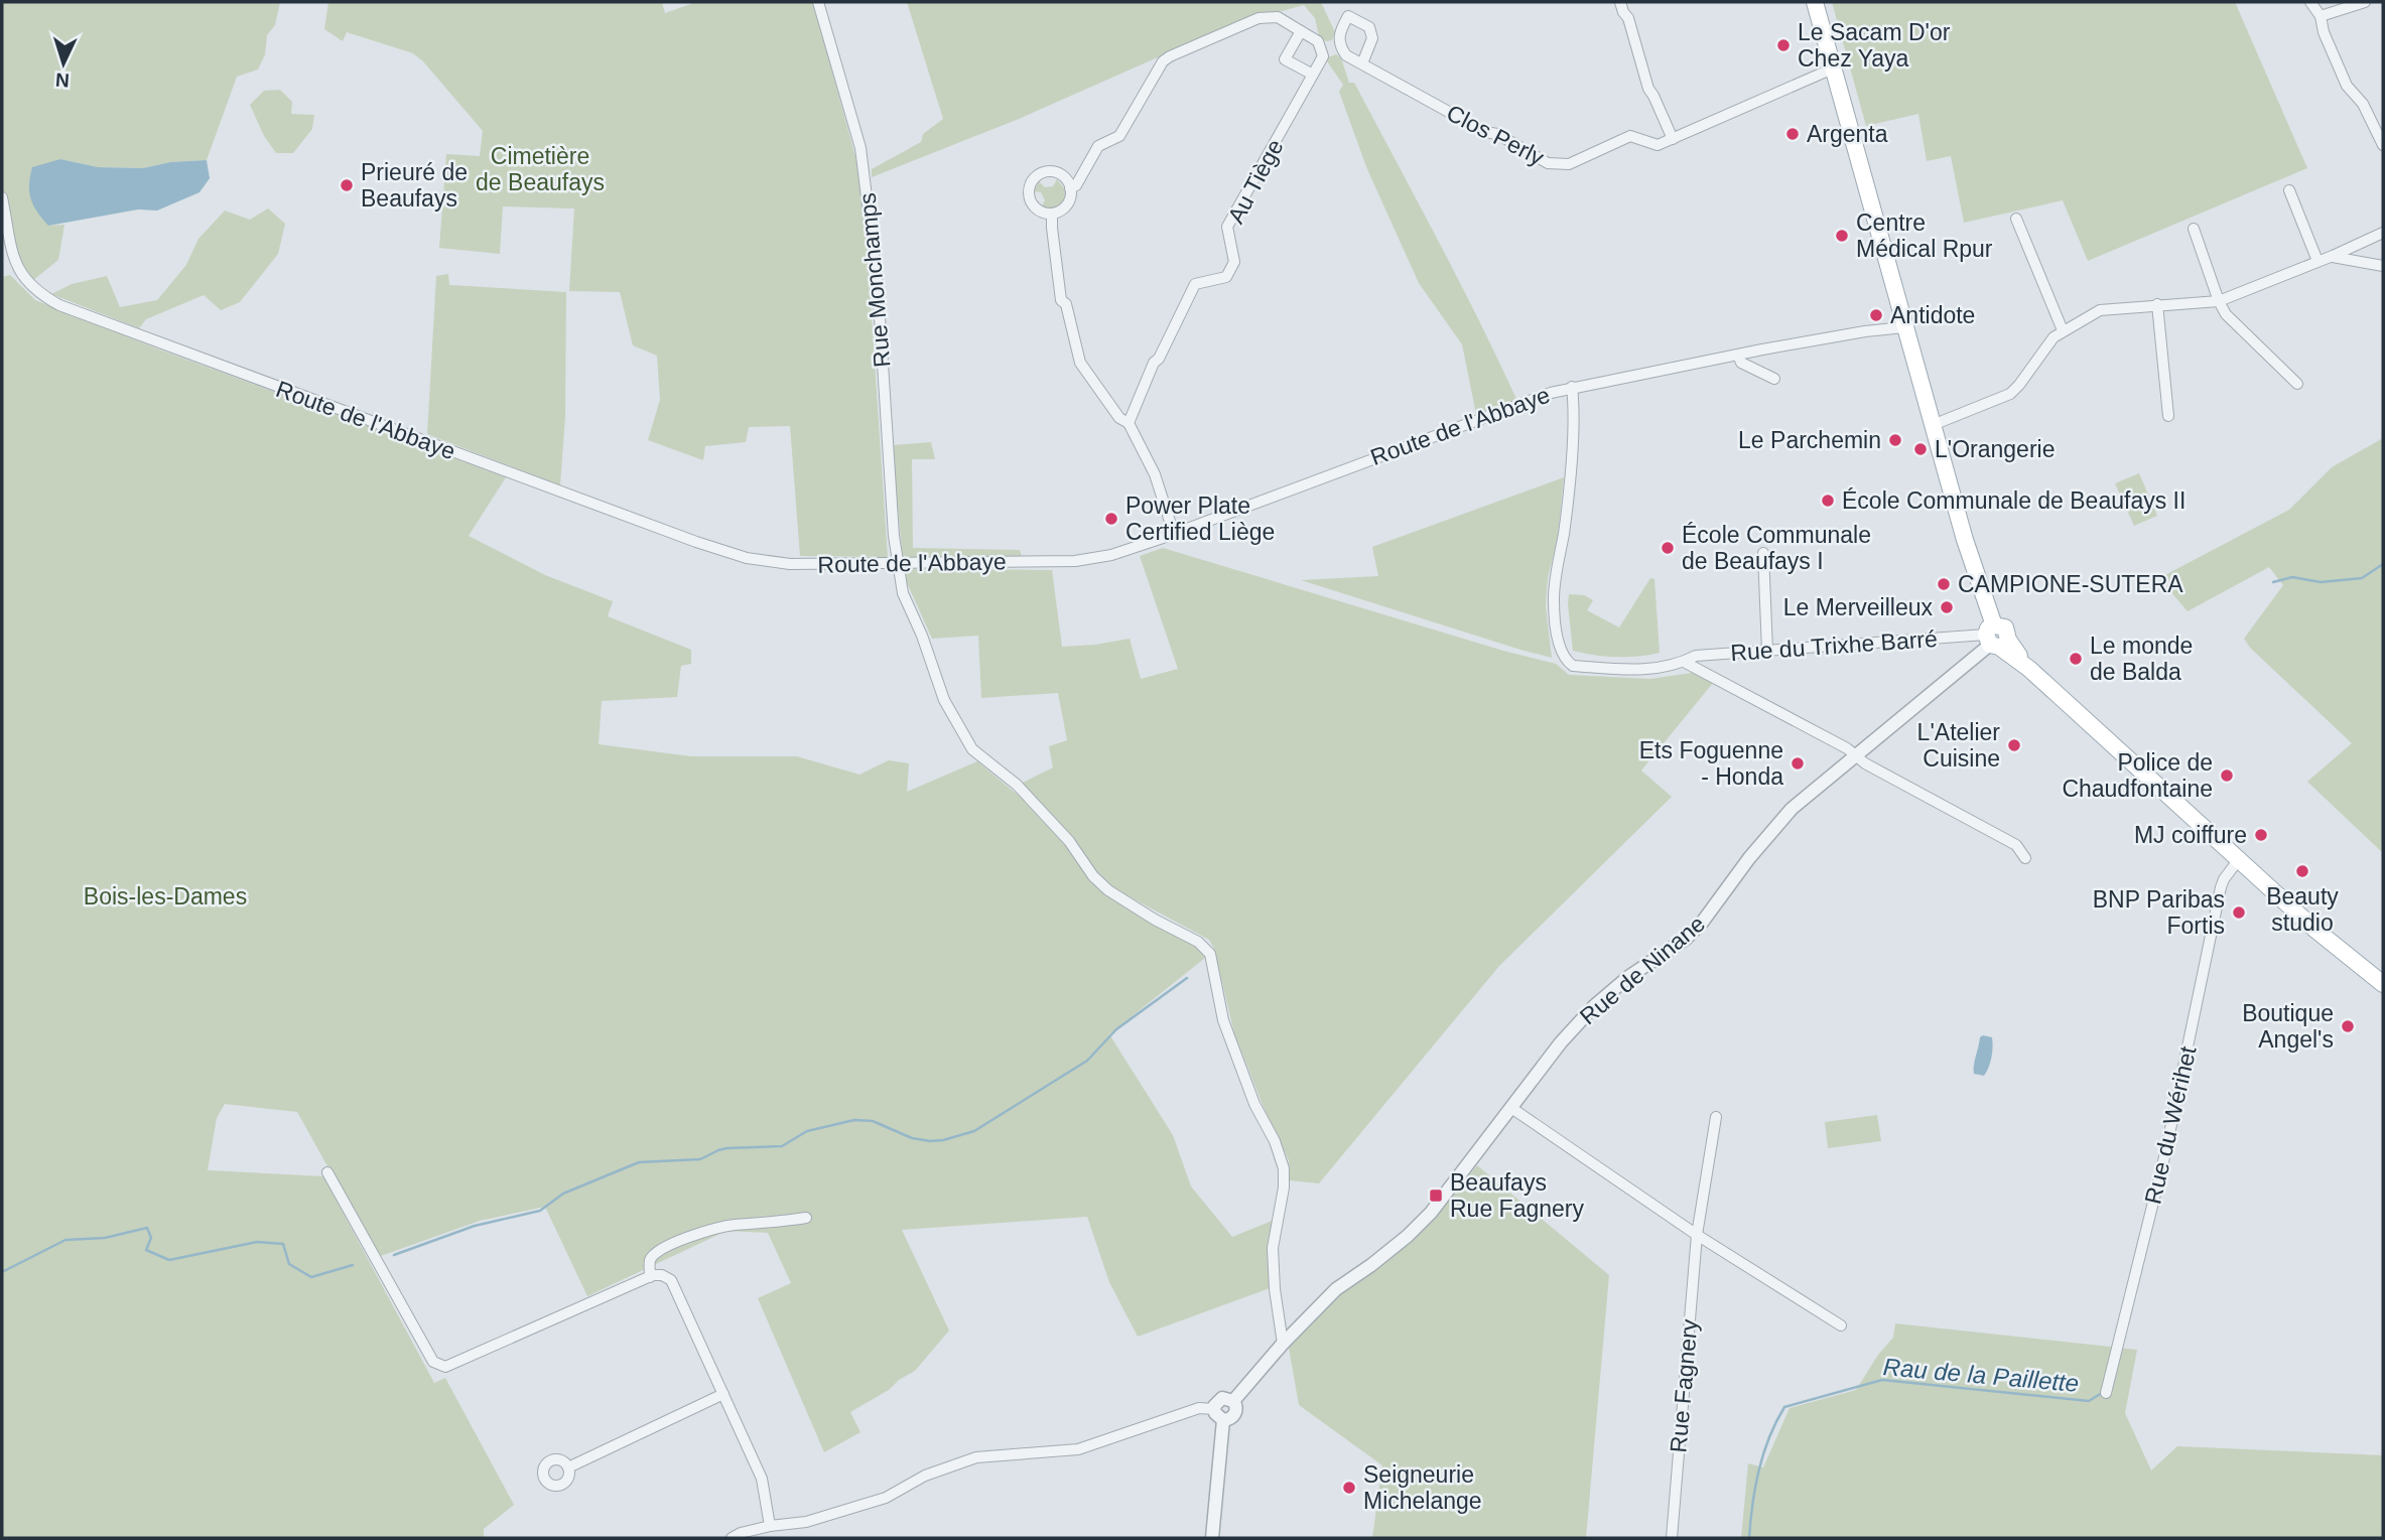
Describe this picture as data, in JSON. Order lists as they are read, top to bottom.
{
  "streets": {
    "street": [
      "Clos Perly",
      "Au Tiège",
      "Rue Monchamps",
      "Route de l'Abbaye",
      "Rue du Trixhe Barré",
      "Rue de Ninane",
      "Rue du Wérihet",
      "Rue Fagnery"
    ]
  },
  "crossings": [
    ["Rue Monchamps", "Route de l'Abbaye"],
    ["Rue Monchamps", "Rue de Ninane"],
    ["Route de l'Abbaye", "Rue du Trixhe Barré"],
    ["Rue du Trixhe Barré", "Rue de Ninane"]
  ],
  "water": ["Rau de la Paillette"],
  "parks": ["Cimetière de Beaufays", "Bois-les-Dames"],
  "places": {
    "other": [
      "Le Sacam D'or Chez Yaya",
      "Argenta",
      "Prieuré de Beaufays",
      "Centre Médical Rpur",
      "Antidote",
      "Le Parchemin",
      "L'Orangerie",
      "École Communale de Beaufays II",
      "Power Plate Certified Liège",
      "École Communale de Beaufays I",
      "CAMPIONE-SUTERA",
      "Le Merveilleux",
      "Le monde de Balda",
      "L'Atelier Cuisine",
      "Ets Foguenne - Honda",
      "Police de Chaudfontaine",
      "MJ coiffure",
      "Beauty studio",
      "BNP Paribas Fortis",
      "Boutique Angel's",
      "Seigneurie Michelange"
    ],
    "transit": ["Beaufays Rue Fagnery"]
  },
  "north": "bottom"
}
